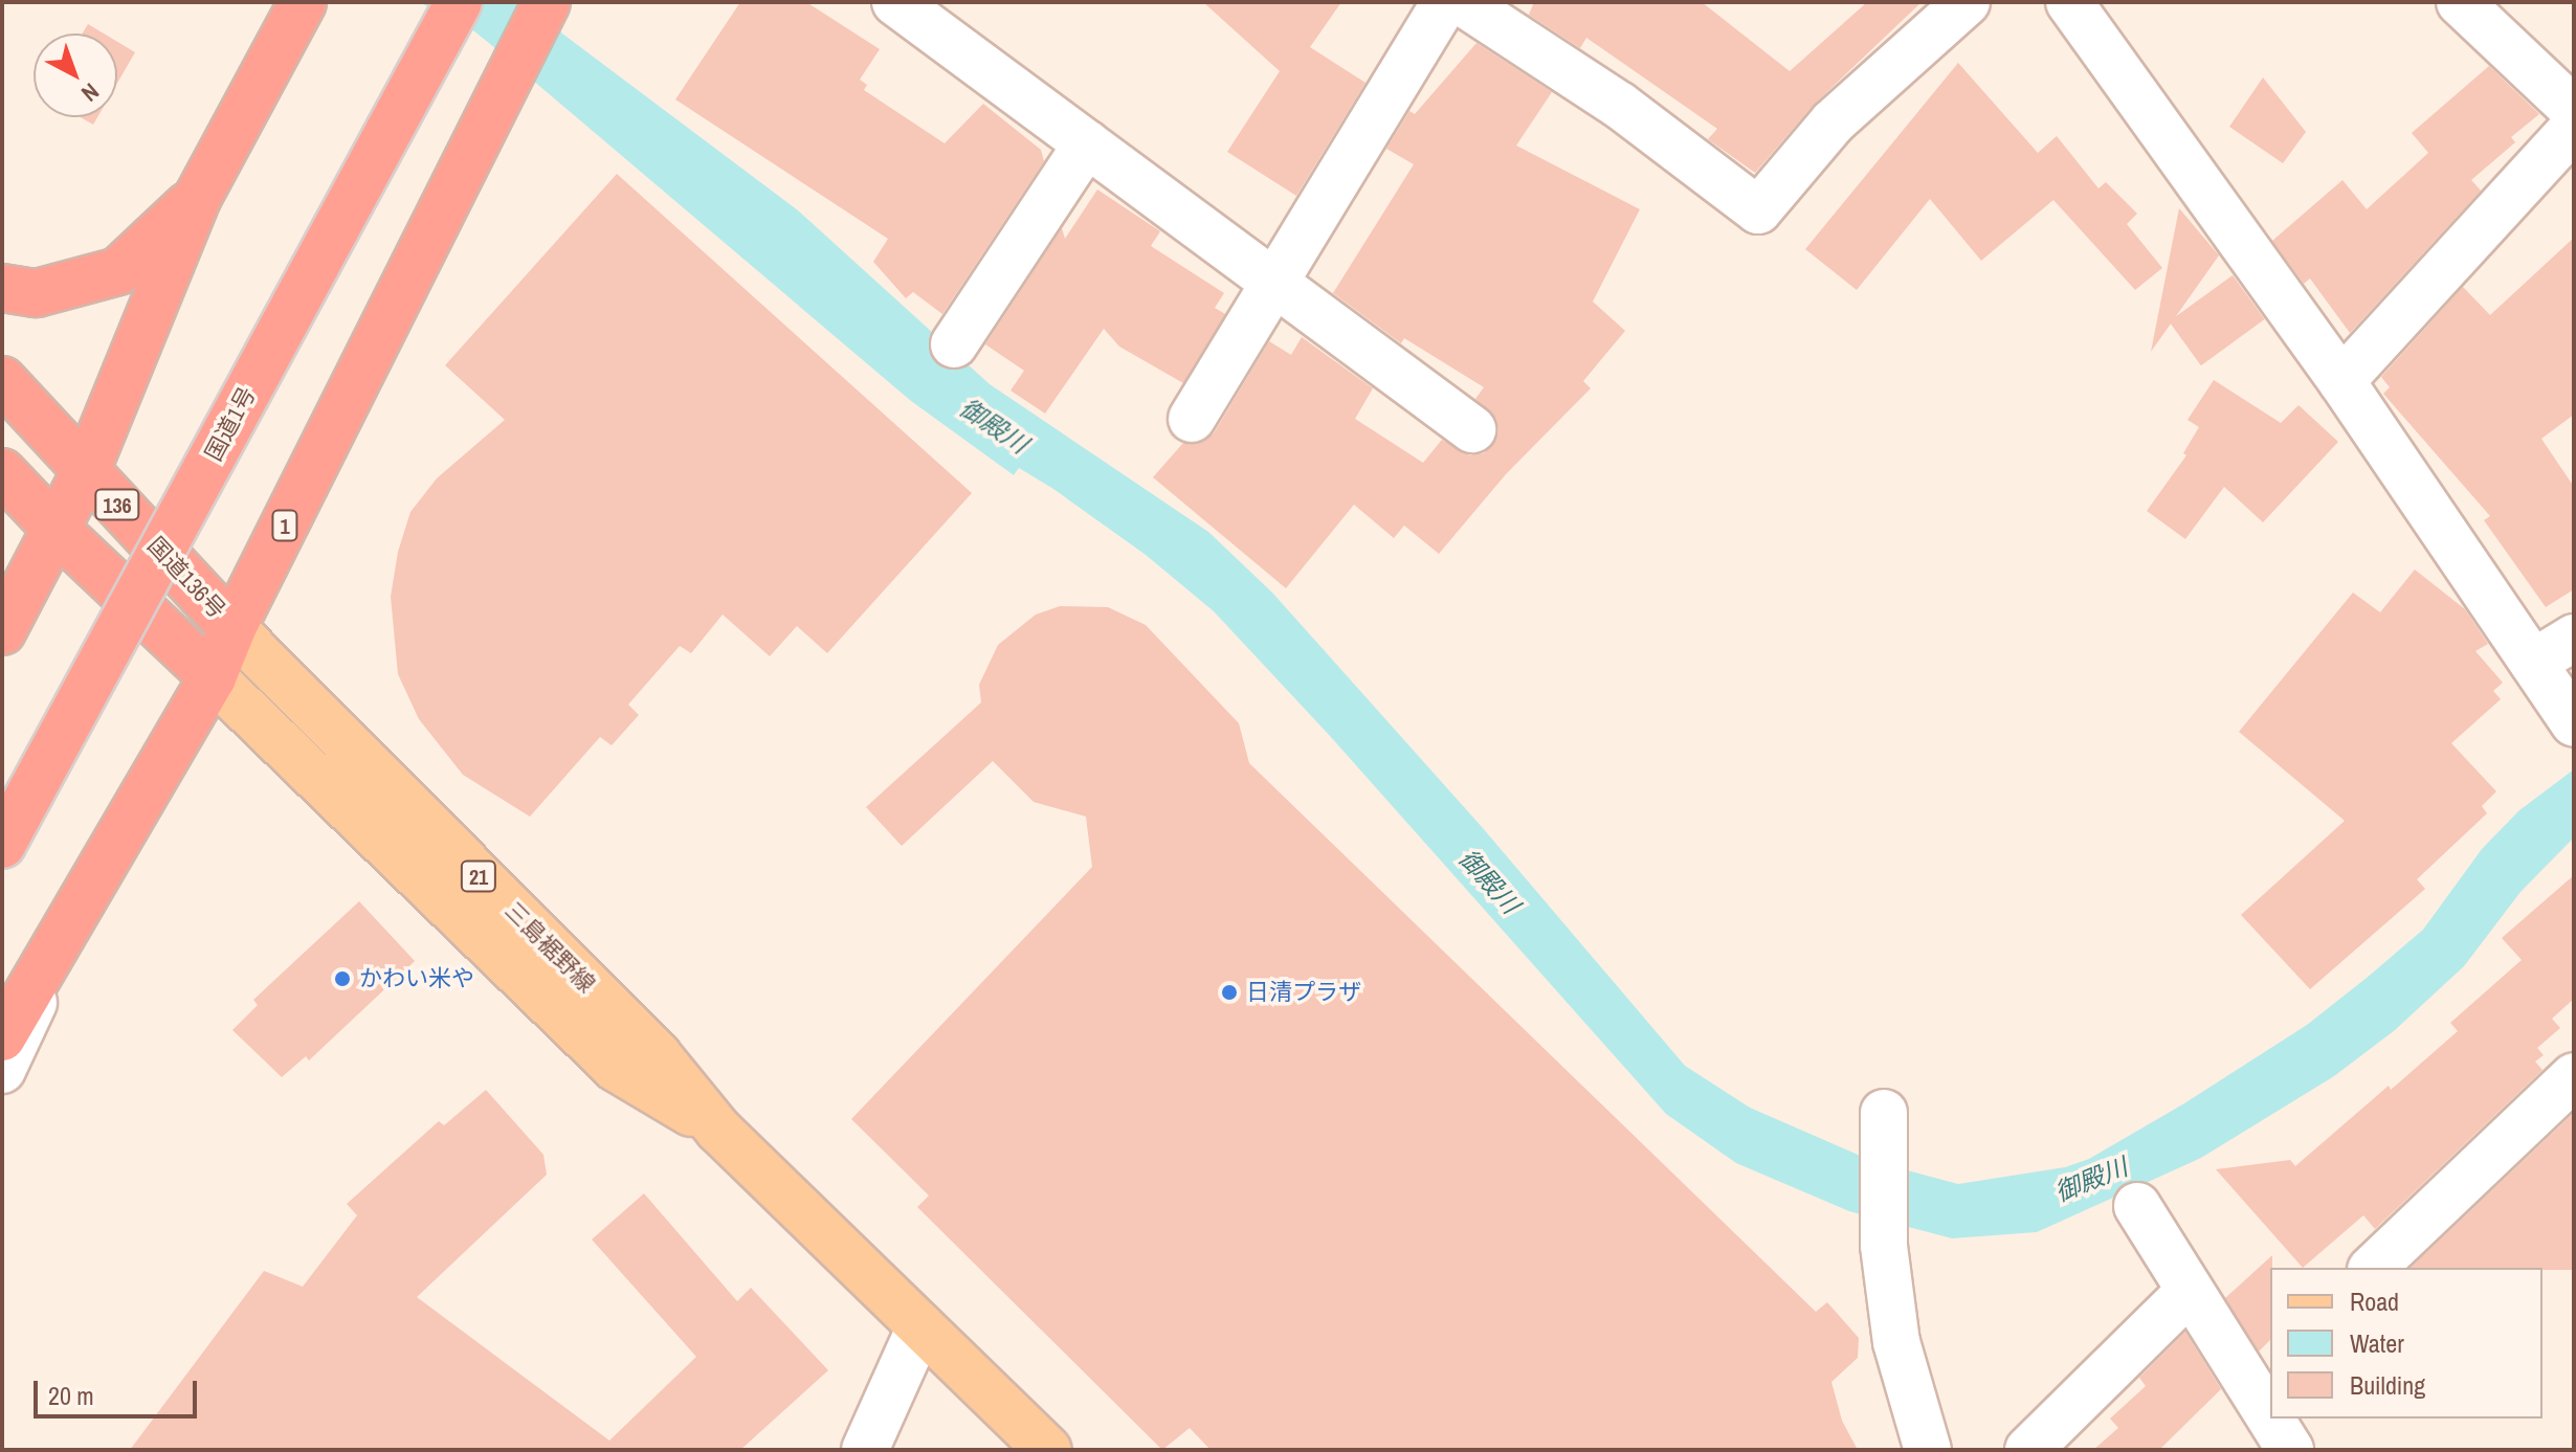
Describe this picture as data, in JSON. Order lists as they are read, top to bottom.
{
  "streets": {
    "highway": [
      "国道1号",
      "136",
      "1",
      "国道136号"
    ],
    "main road": ["21", "三島裾野線"]
  },
  "crossings": [
    ["136", "1"],
    ["136", "三島裾野線"],
    ["1", "国道136号"],
    ["1", "三島裾野線"],
    ["国道136号", "三島裾野線"]
  ],
  "water": ["御殿川"],
  "places": ["かわい米や", "日清プラザ"],
  "legend": ["Road", "Water", "Building"],
  "scale_bar": "20 m",
  "north": "bottom right"
}
